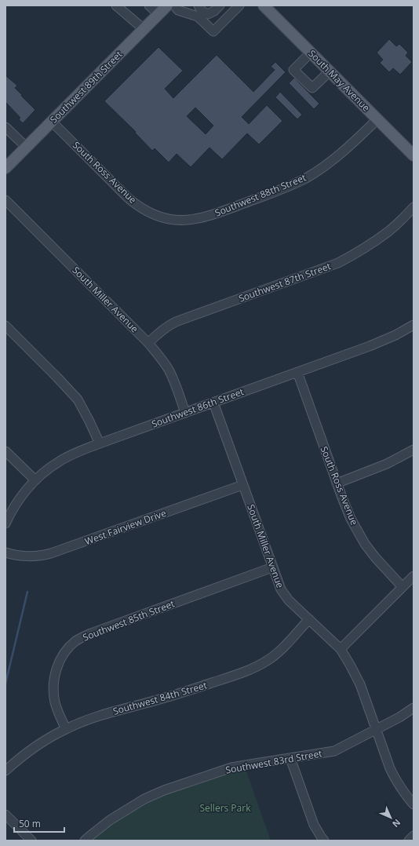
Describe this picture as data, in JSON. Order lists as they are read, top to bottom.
{
  "streets": {
    "main road": ["South May Avenue", "Southwest 89th Street"],
    "street": [
      "South Ross Avenue",
      "Southwest 88th Street",
      "Southwest 87th Street",
      "South Miller Avenue",
      "Southwest 86th Street",
      "West Fairview Drive",
      "Southwest 85th Street",
      "Southwest 84th Street",
      "Southwest 83rd Street"
    ]
  },
  "crossings": [
    ["South May Avenue", "Southwest 88th Street"],
    ["Southwest 89th Street", "South Ross Avenue"],
    ["South Ross Avenue", "Southwest 88th Street"],
    ["South Ross Avenue", "Southwest 86th Street"],
    ["Southwest 87th Street", "South Miller Avenue"],
    ["South Miller Avenue", "Southwest 86th Street"],
    ["South Miller Avenue", "West Fairview Drive"],
    ["South Miller Avenue", "Southwest 85th Street"],
    ["South Miller Avenue", "Southwest 84th Street"],
    ["South Miller Avenue", "Southwest 83rd Street"],
    ["Southwest 85th Street", "Southwest 84th Street"]
  ],
  "parks": ["Sellers Park"],
  "scale_bar": "50 m",
  "north": "bottom right"
}
